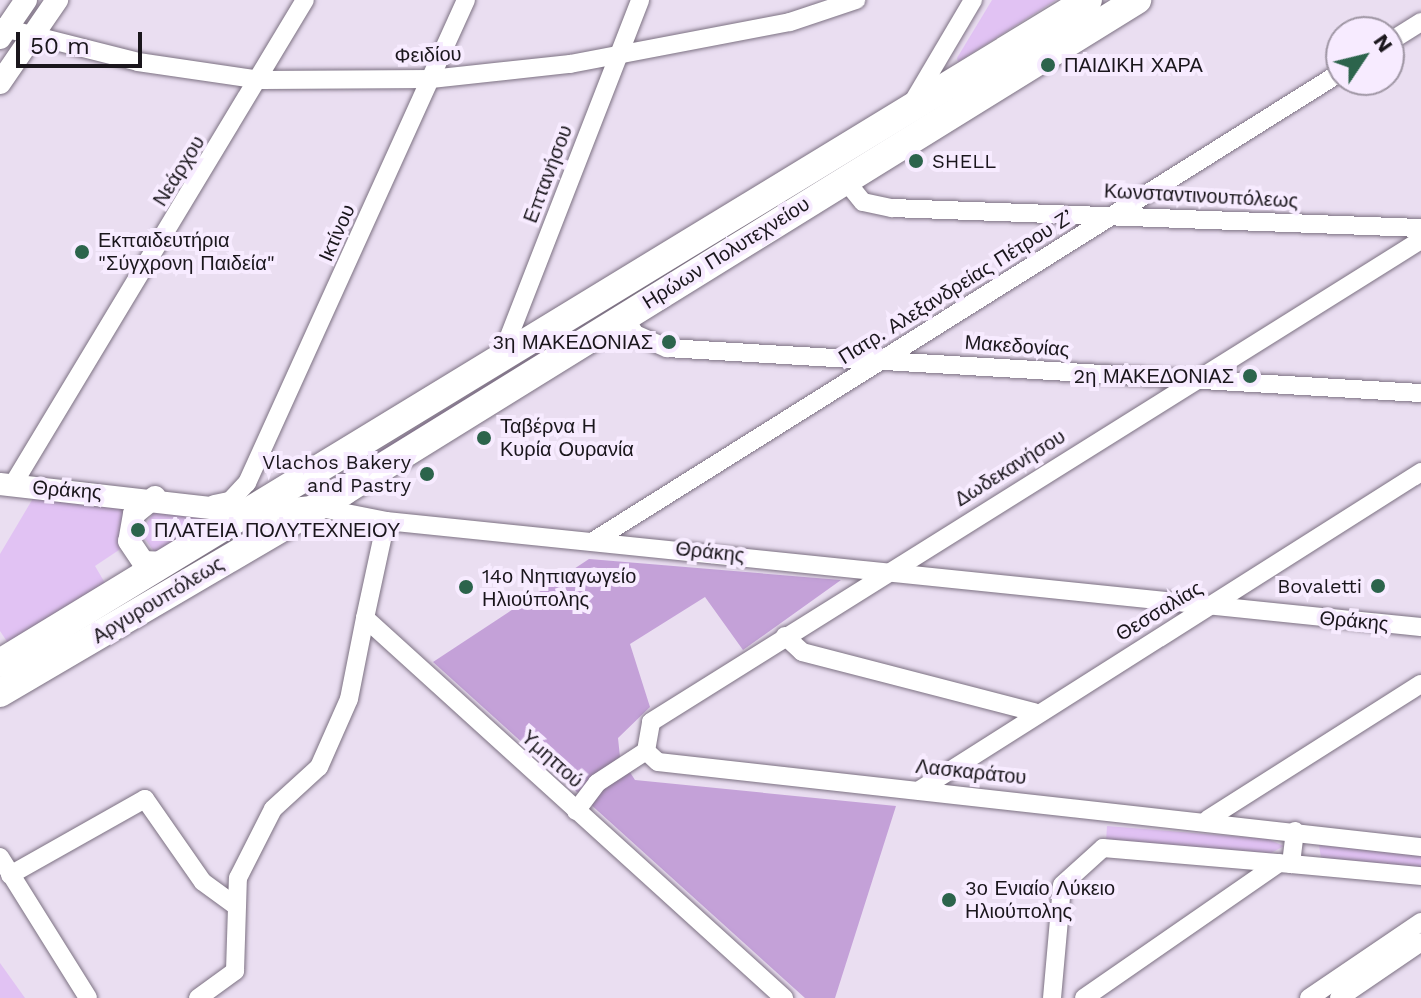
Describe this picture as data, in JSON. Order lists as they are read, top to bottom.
{
  "streets": {
    "main road": ["Ηρώων Πολυτεχνείου", "Αργυρουπόλεως"],
    "street": [
      "Φειδίου",
      "Νεάρχου",
      "Επτανήσου",
      "Κωνσταντινουπόλεως",
      "Ικτίνου",
      "Πατρ. Αλεξανδρείας Πέτρου Ζ’",
      "Μακεδονίας",
      "Δωδεκανήσου",
      "Θράκης",
      "Θεσσαλίας",
      "Υμηττού",
      "Λασκαράτου"
    ]
  },
  "crossings": [
    ["Φειδίου", "Νεάρχου"],
    ["Φειδίου", "Επτανήσου"],
    ["Φειδίου", "Ικτίνου"],
    ["Νεάρχου", "Θράκης"],
    ["Επτανήσου", "Ηρώων Πολυτεχνείου"],
    ["Κωνσταντινουπόλεως", "Ηρώων Πολυτεχνείου"],
    ["Κωνσταντινουπόλεως", "Πατρ. Αλεξανδρείας Πέτρου Ζ’"],
    ["Ηρώων Πολυτεχνείου", "Μακεδονίας"],
    ["Ηρώων Πολυτεχνείου", "Θράκης"],
    ["Ηρώων Πολυτεχνείου", "Αργυρουπόλεως"],
    ["Πατρ. Αλεξανδρείας Πέτρου Ζ’", "Μακεδονίας"],
    ["Πατρ. Αλεξανδρείας Πέτρου Ζ’", "Θράκης"],
    ["Μακεδονίας", "Δωδεκανήσου"],
    ["Δωδεκανήσου", "Θράκης"],
    ["Δωδεκανήσου", "Λασκαράτου"],
    ["Θράκης", "Αργυρουπόλεως"],
    ["Θράκης", "Θεσσαλίας"],
    ["Θεσσαλίας", "Λασκαράτου"]
  ],
  "places": [
    "ΠΑΙΔΙΚΗ ΧΑΡΑ",
    "SHELL",
    "Εκπαιδευτήρια \"Σύγχρονη Παιδεία\"",
    "3η ΜΑΚΕΔΟΝΙΑΣ",
    "2η ΜΑΚΕΔΟΝΙΑΣ",
    "Ταβέρνα Η Κυρία Ουρανία",
    "Vlachos Bakery and Pastry",
    "ΠΛΑΤΕΙΑ ΠΟΛΥΤΕΧΝΕΙΟΥ",
    "Bovaletti",
    "14ο Νηπιαγωγείο Ηλιούπολης",
    "3ο Ενιαίο Λύκειο Ηλιούπολης"
  ],
  "scale_bar": "50 m",
  "north": "top right"
}
